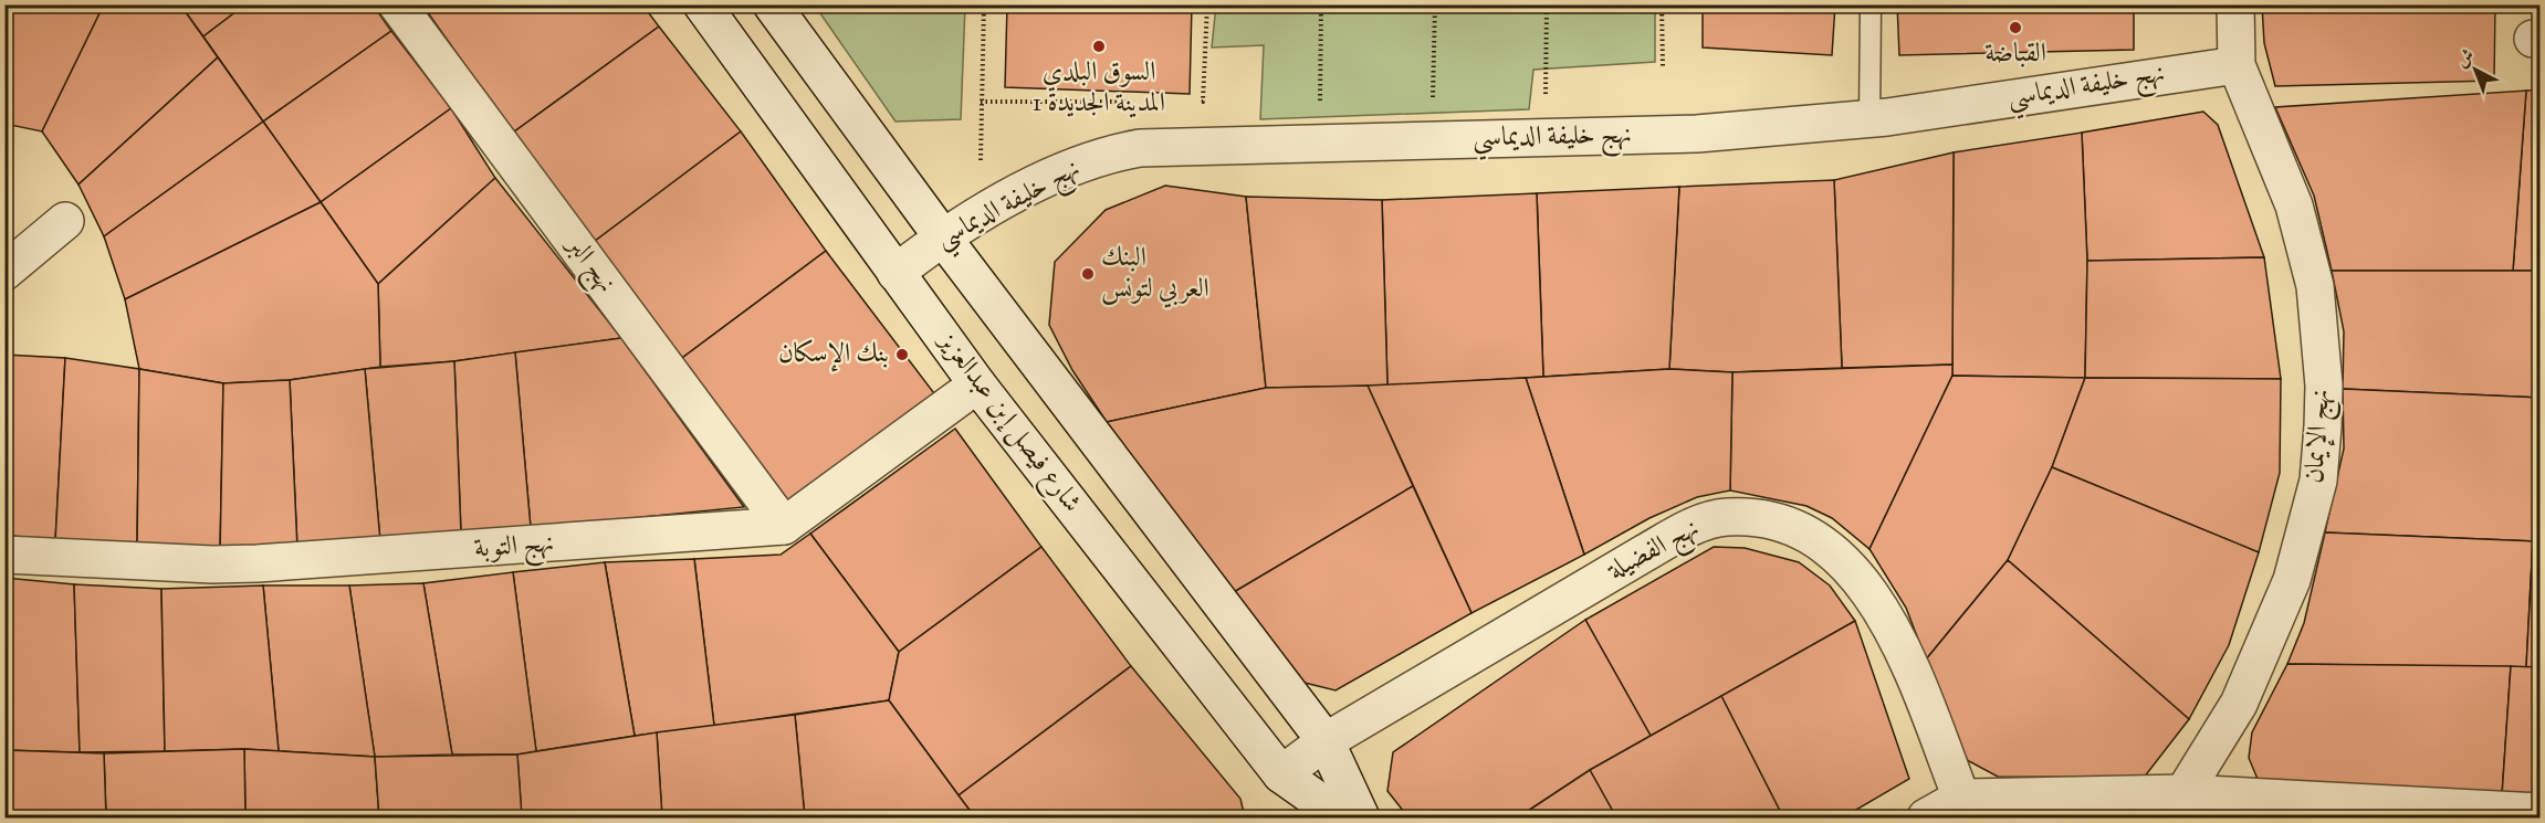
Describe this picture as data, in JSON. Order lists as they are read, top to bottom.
{
  "streets": {
    "street": [
      "نهج خليفة الديماسي",
      "نهج البر",
      "شارع فيصل إبن عبدالعزيز",
      "نهج الإيمان",
      "نهج التوبة",
      "نهج الفضيلة"
    ]
  },
  "crossings": [
    ["نهج خليفة الديماسي", "شارع فيصل إبن عبدالعزيز"],
    ["نهج خليفة الديماسي", "نهج الإيمان"],
    ["نهج البر", "نهج التوبة"],
    ["شارع فيصل إبن عبدالعزيز", "نهج الفضيلة"]
  ],
  "places": [
    "القباضة",
    "السوق البلدي المدينة الجديدة 1",
    "البنك العربي لتونس",
    "بنك الإسكان"
  ],
  "north": "top left"
}
